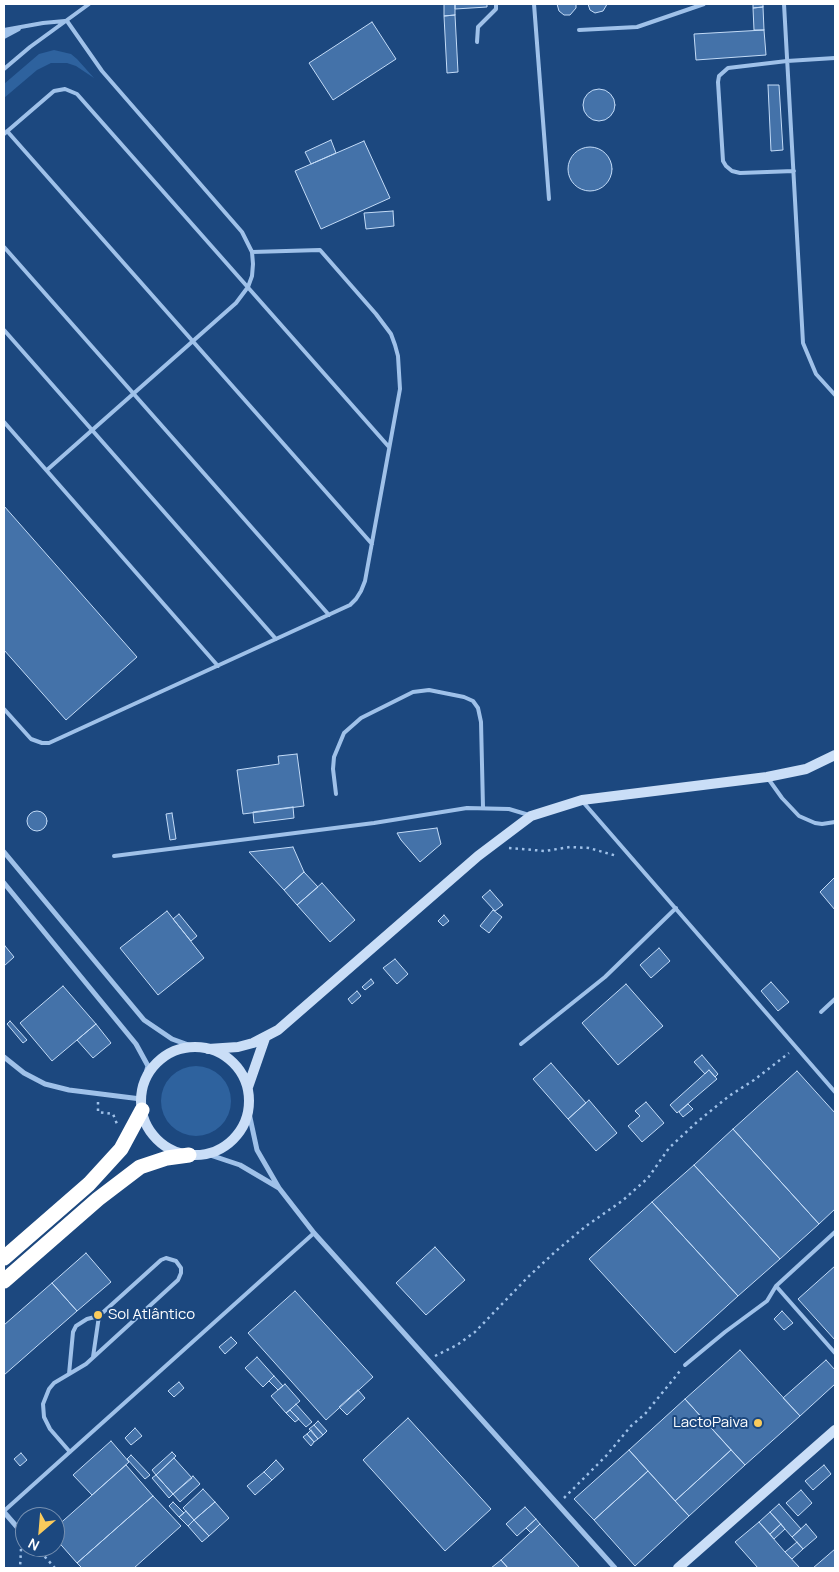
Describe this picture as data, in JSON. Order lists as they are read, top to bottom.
{
  "places": ["Sol Atlântico", "LactoPaiva"],
  "north": "bottom left"
}
